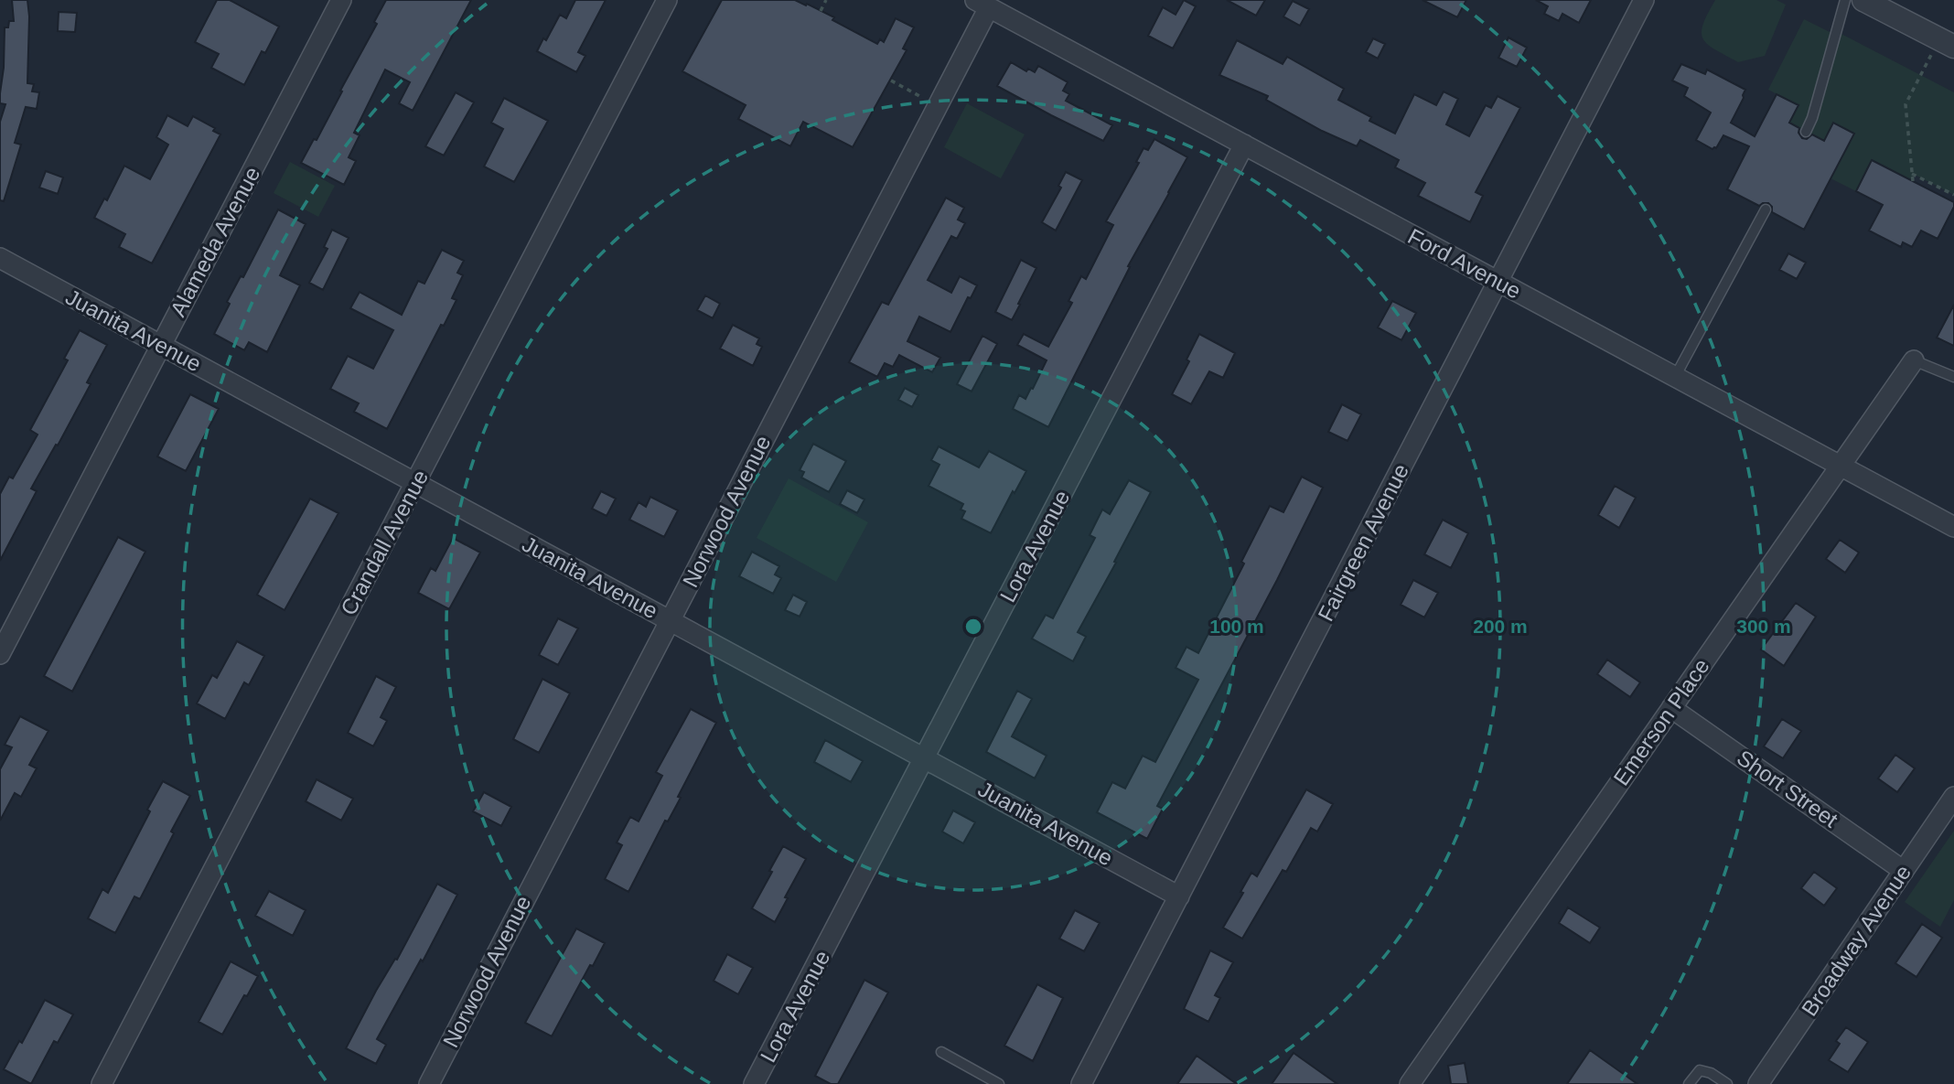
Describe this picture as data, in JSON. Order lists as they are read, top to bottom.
{
  "streets": {
    "street": [
      "Alameda Avenue",
      "Ford Avenue",
      "Juanita Avenue",
      "Norwood Avenue",
      "Crandall Avenue",
      "Fairgreen Avenue",
      "Lora Avenue",
      "Emerson Place",
      "Short Street",
      "Broadway Avenue"
    ]
  },
  "crossings": [
    ["Alameda Avenue", "Juanita Avenue"],
    ["Ford Avenue", "Norwood Avenue"],
    ["Ford Avenue", "Fairgreen Avenue"],
    ["Ford Avenue", "Lora Avenue"],
    ["Ford Avenue", "Emerson Place"],
    ["Juanita Avenue", "Norwood Avenue"],
    ["Juanita Avenue", "Crandall Avenue"],
    ["Juanita Avenue", "Fairgreen Avenue"],
    ["Juanita Avenue", "Lora Avenue"],
    ["Emerson Place", "Short Street"],
    ["Short Street", "Broadway Avenue"]
  ],
  "rings": ["100 m", "200 m", "300 m"]
}
